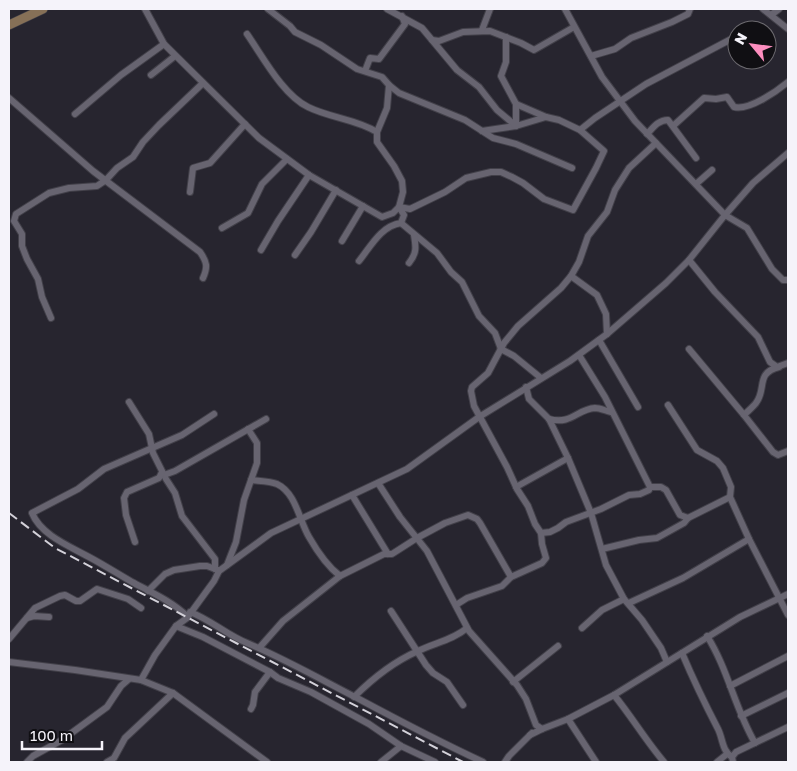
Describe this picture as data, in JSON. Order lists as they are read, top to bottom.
{
  "scale_bar": "100 m",
  "north": "top left"
}
